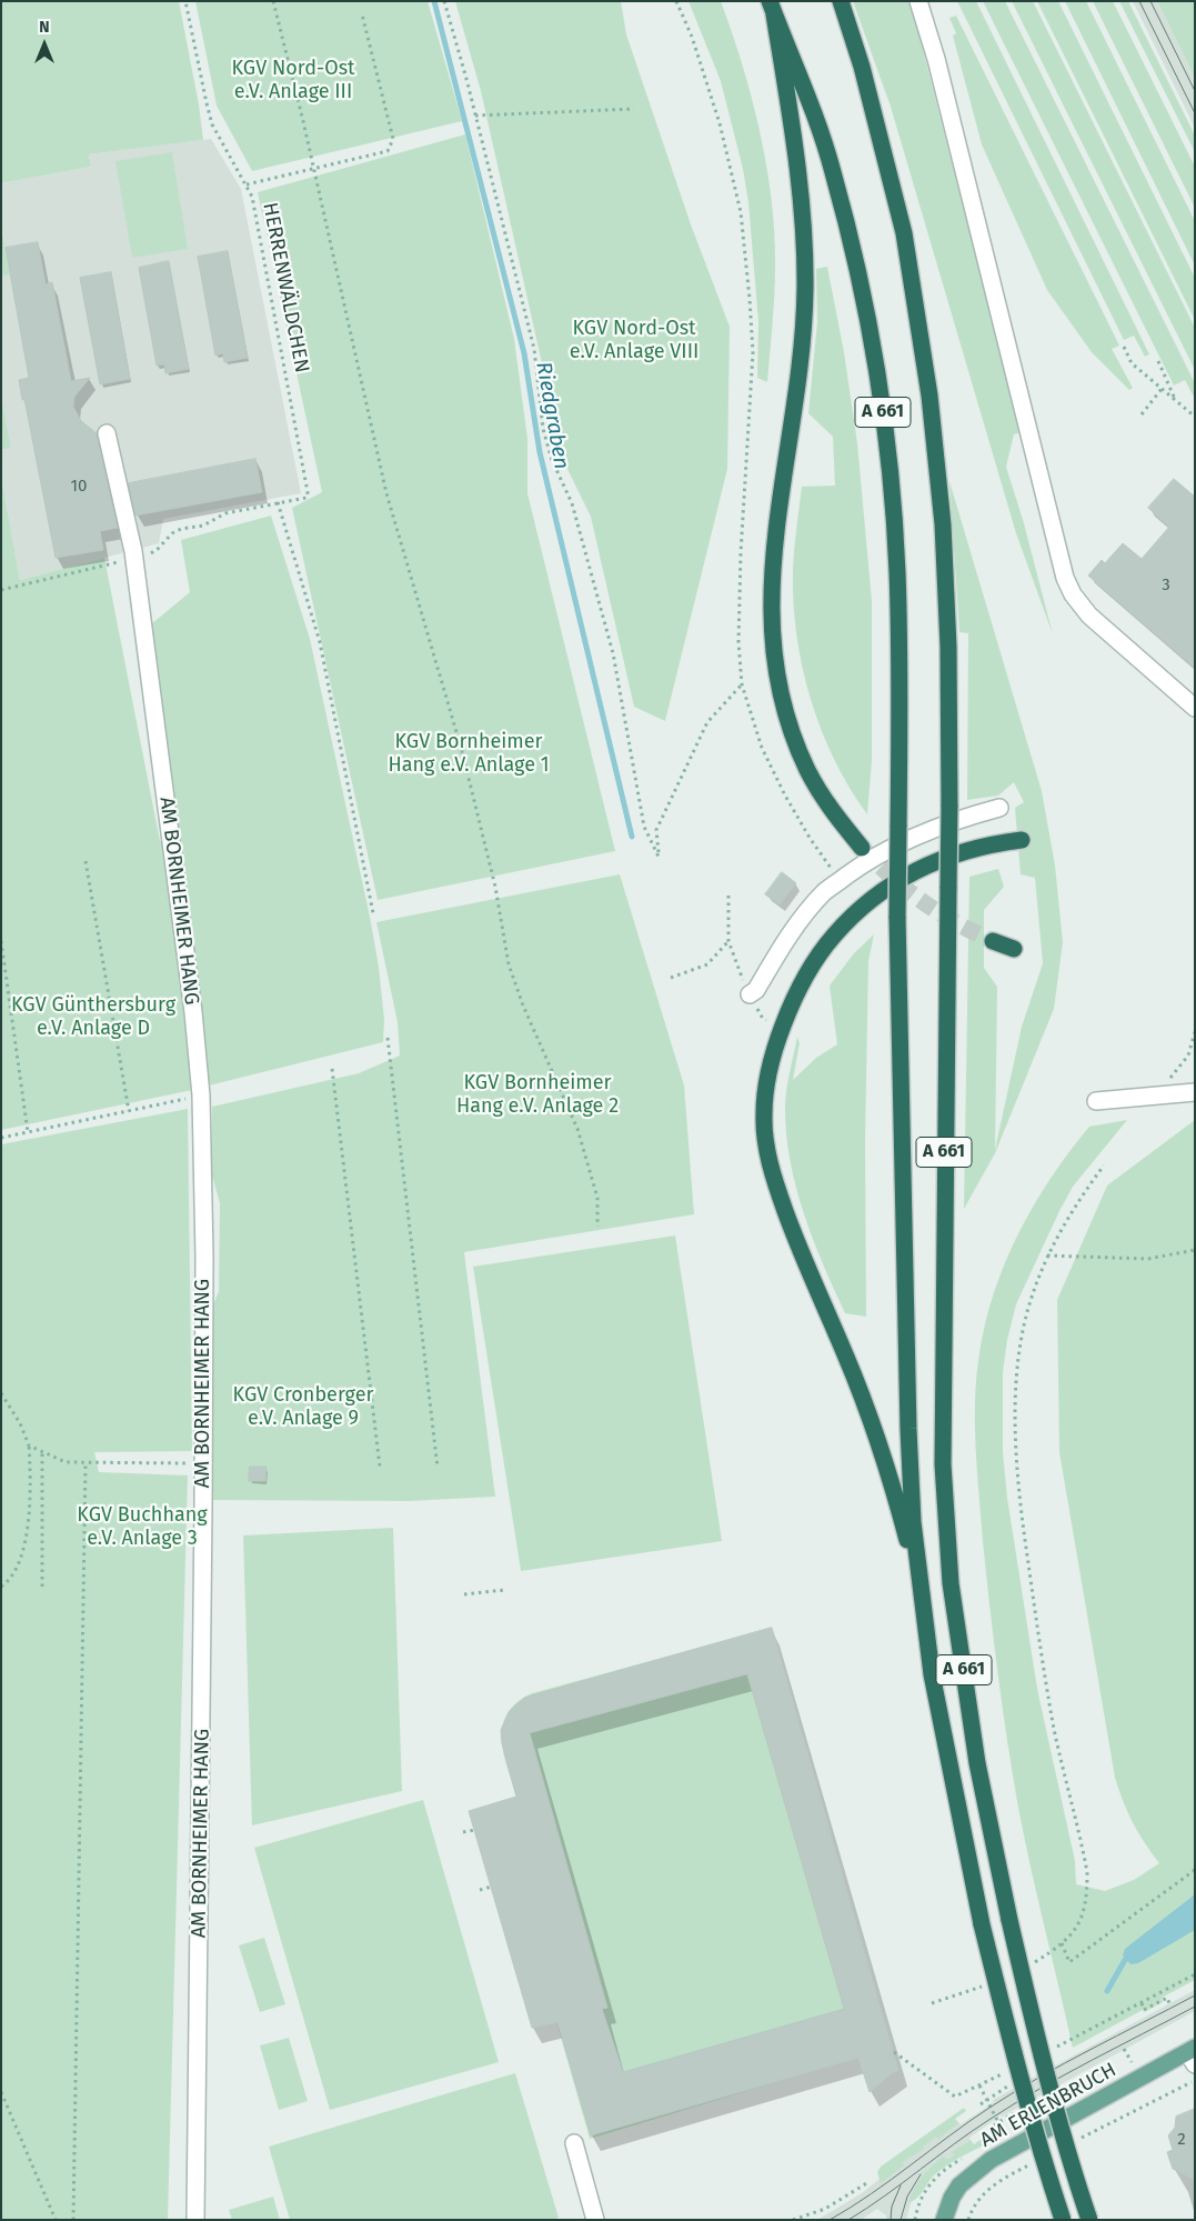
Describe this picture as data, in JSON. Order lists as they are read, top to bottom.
{
  "streets": {
    "highway": ["A 661"],
    "main road": ["AM ERLENBRUCH"],
    "street": ["AM BORNHEIMER HANG"],
    "path": ["HERRENWÄLDCHEN"]
  },
  "water": ["Riedgraben"],
  "parks": [
    "KGV Nord-Ost e.V. Anlage III",
    "KGV Nord-Ost e.V. Anlage VIII",
    "KGV Bornheimer Hang e.V. Anlage 1",
    "KGV Günthersburg e.V. Anlage D",
    "KGV Bornheimer Hang e.V. Anlage 2",
    "KGV Cronberger e.V. Anlage 9",
    "KGV Buchhang e.V. Anlage 3"
  ],
  "house_numbers": ["10", "3", "2"],
  "north": "top"
}
